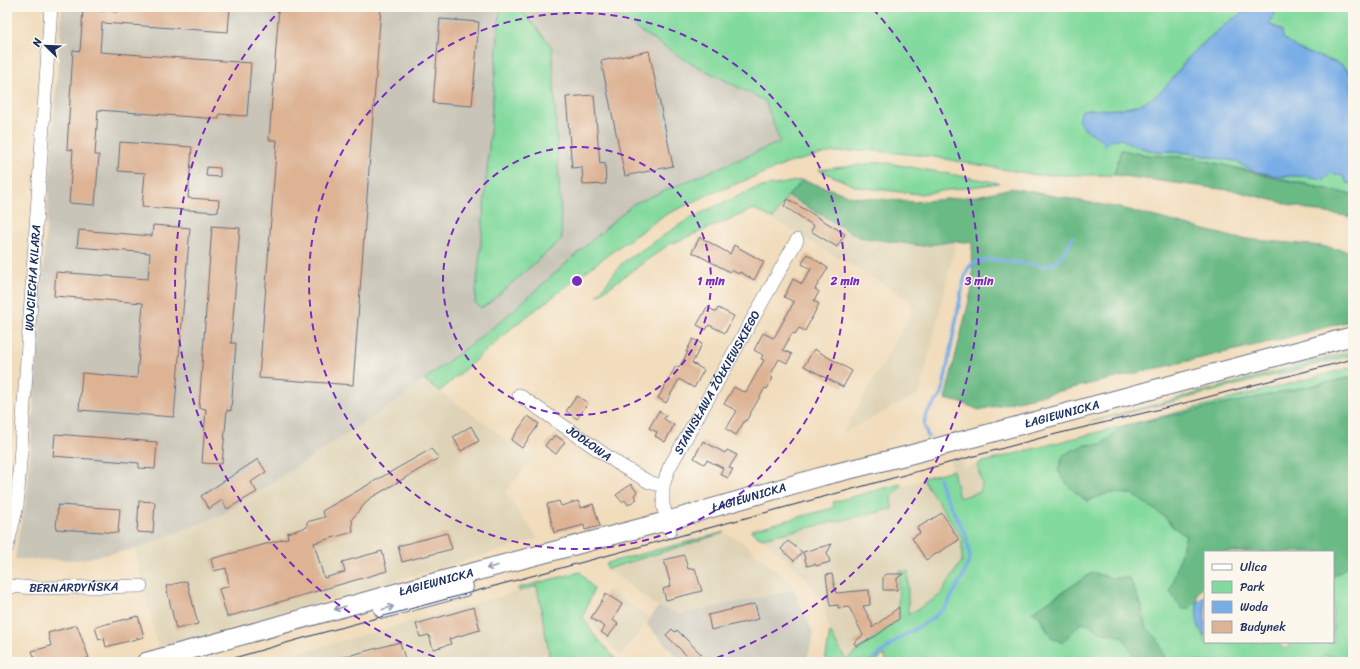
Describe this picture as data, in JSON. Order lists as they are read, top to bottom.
{
  "streets": {
    "main road": ["ŁAGIEWNICKA"],
    "street": [
      "WOJCIECHA KILARA",
      "STANISŁAWA ŻÓŁKIEWSKIEGO",
      "JODŁOWA",
      "BERNARDYŃSKA"
    ]
  },
  "crossings": [
    ["STANISŁAWA ŻÓŁKIEWSKIEGO", "ŁAGIEWNICKA"],
    ["STANISŁAWA ŻÓŁKIEWSKIEGO", "JODŁOWA"]
  ],
  "legend": [
    "Ulica",
    "Park",
    "Woda",
    "Budynek"
  ],
  "north": "top left",
  "rings": ["1 min", "2 min", "3 min"]
}
